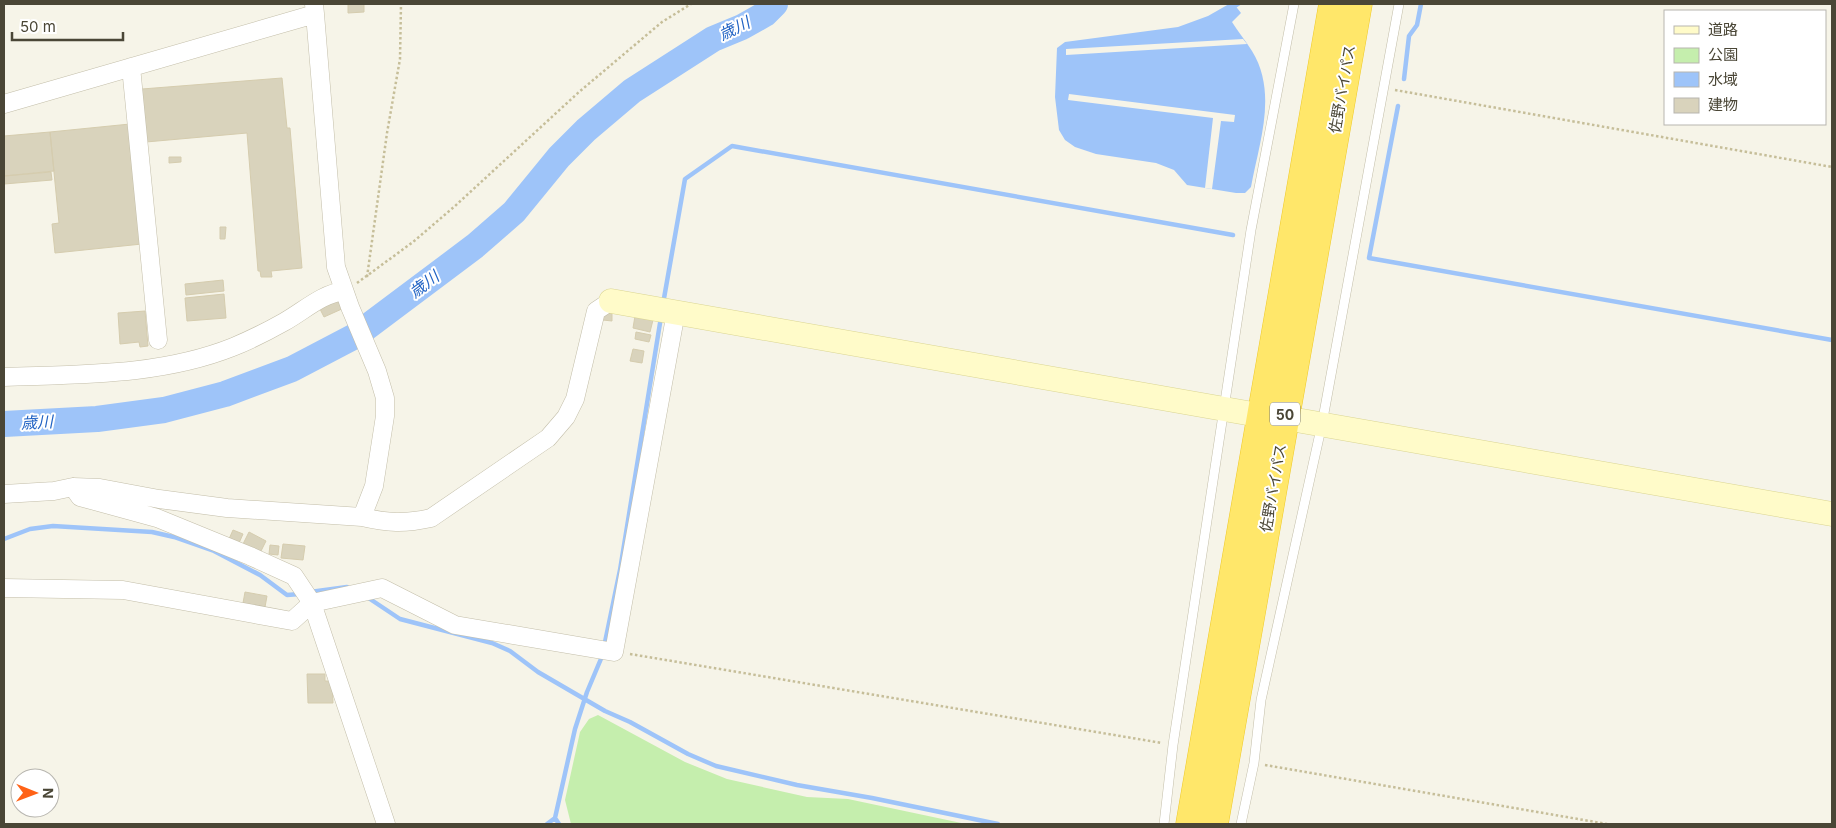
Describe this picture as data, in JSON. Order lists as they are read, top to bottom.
{
  "streets": {
    "highway": ["佐野バイパス", "50"]
  },
  "water": ["歳川"],
  "legend": [
    "道路",
    "公園",
    "水域",
    "建物"
  ],
  "scale_bar": "50 m",
  "north": "right"
}
